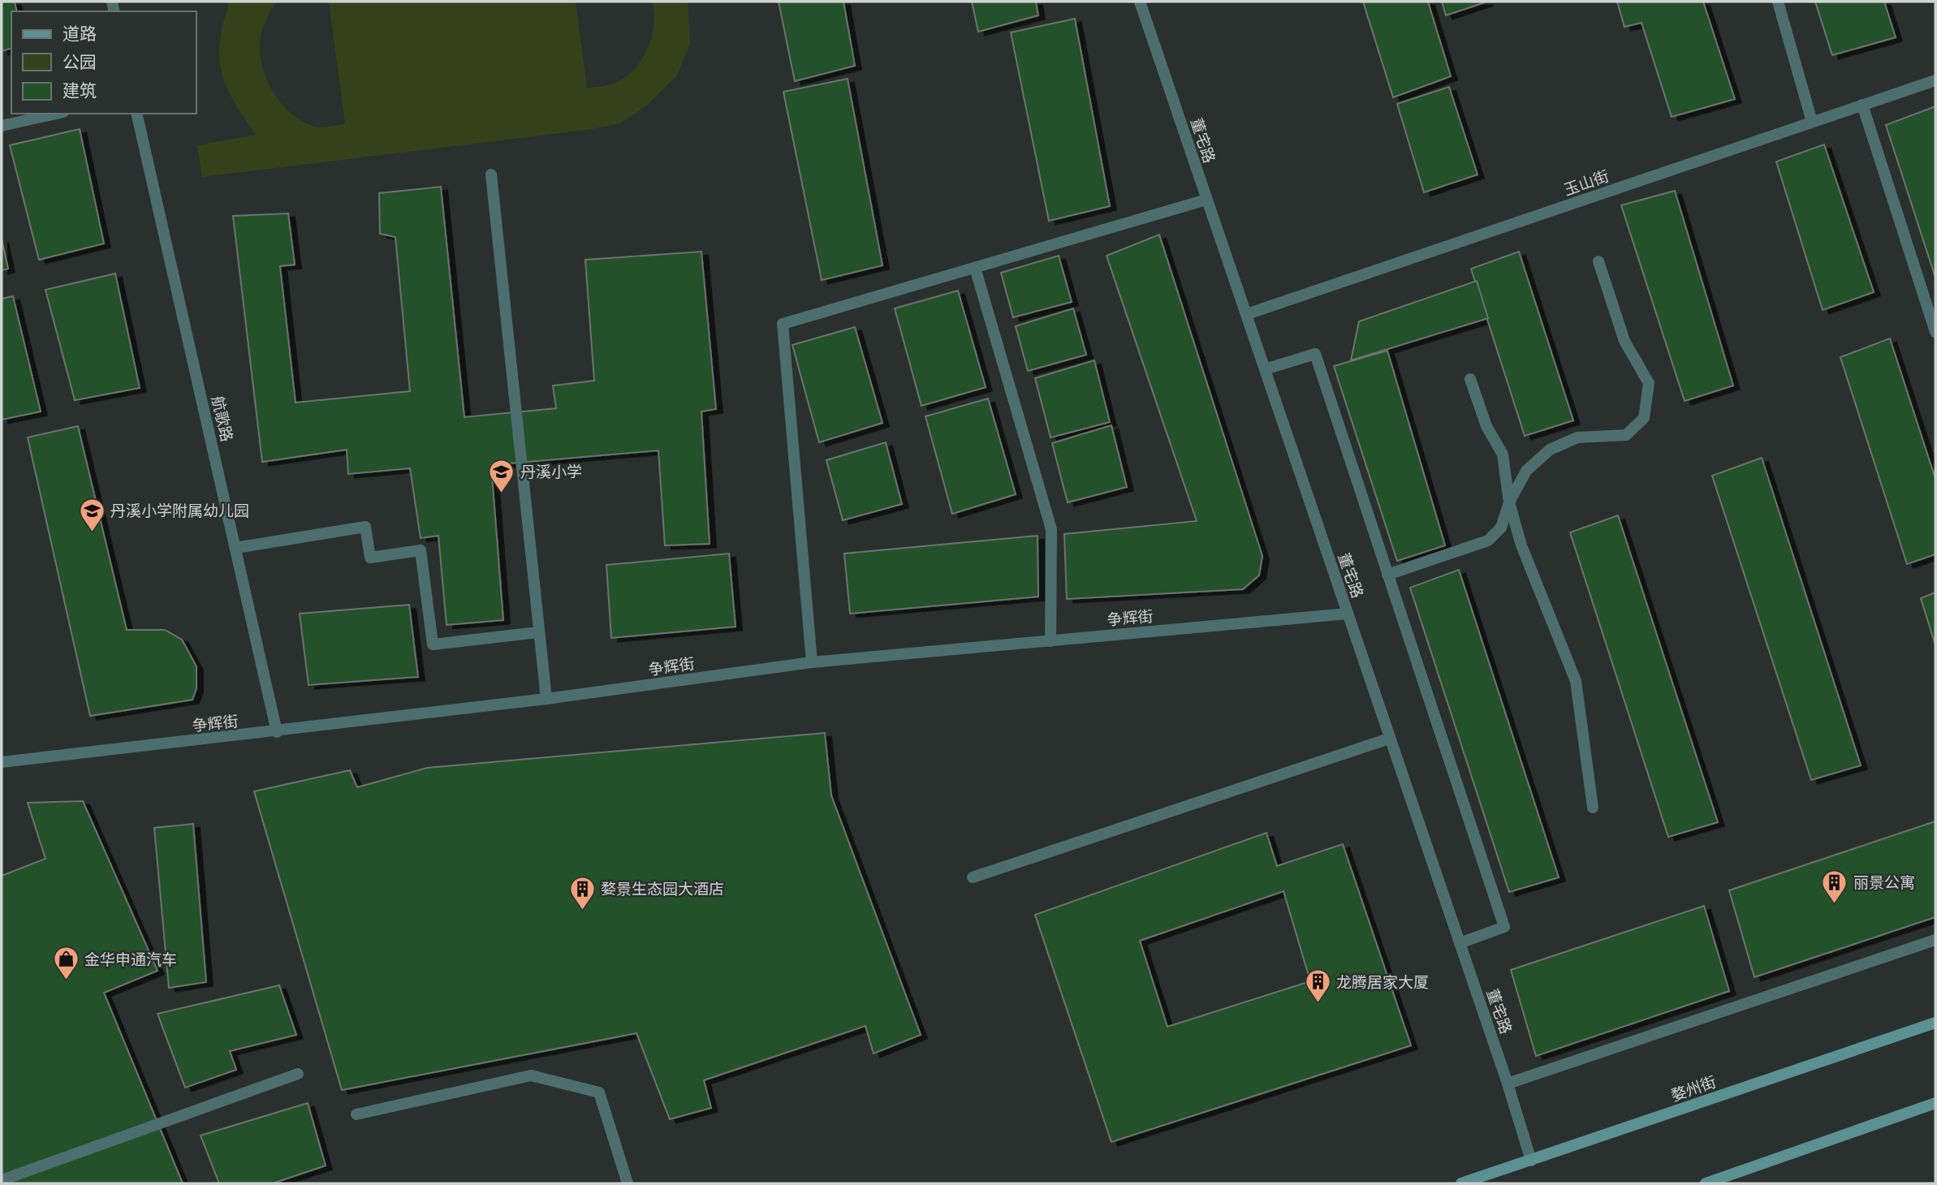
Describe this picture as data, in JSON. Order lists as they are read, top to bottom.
{
  "streets": {
    "main road": ["婺州街"],
    "street": [
      "董宅路",
      "玉山街",
      "航歌路",
      "争辉街"
    ]
  },
  "crossings": [
    ["董宅路", "玉山街"],
    ["董宅路", "争辉街"],
    ["董宅路", "婺州街"],
    ["航歌路", "争辉街"]
  ],
  "places": {
    "school or university": ["丹溪小学", "丹溪小学附属幼儿园"],
    "building": ["丽景公寓", "婺景生态园大酒店", "龙腾居家大厦"],
    "shop": ["金华申通汽车"]
  },
  "legend": ["道路", "公园", "建筑"]
}
